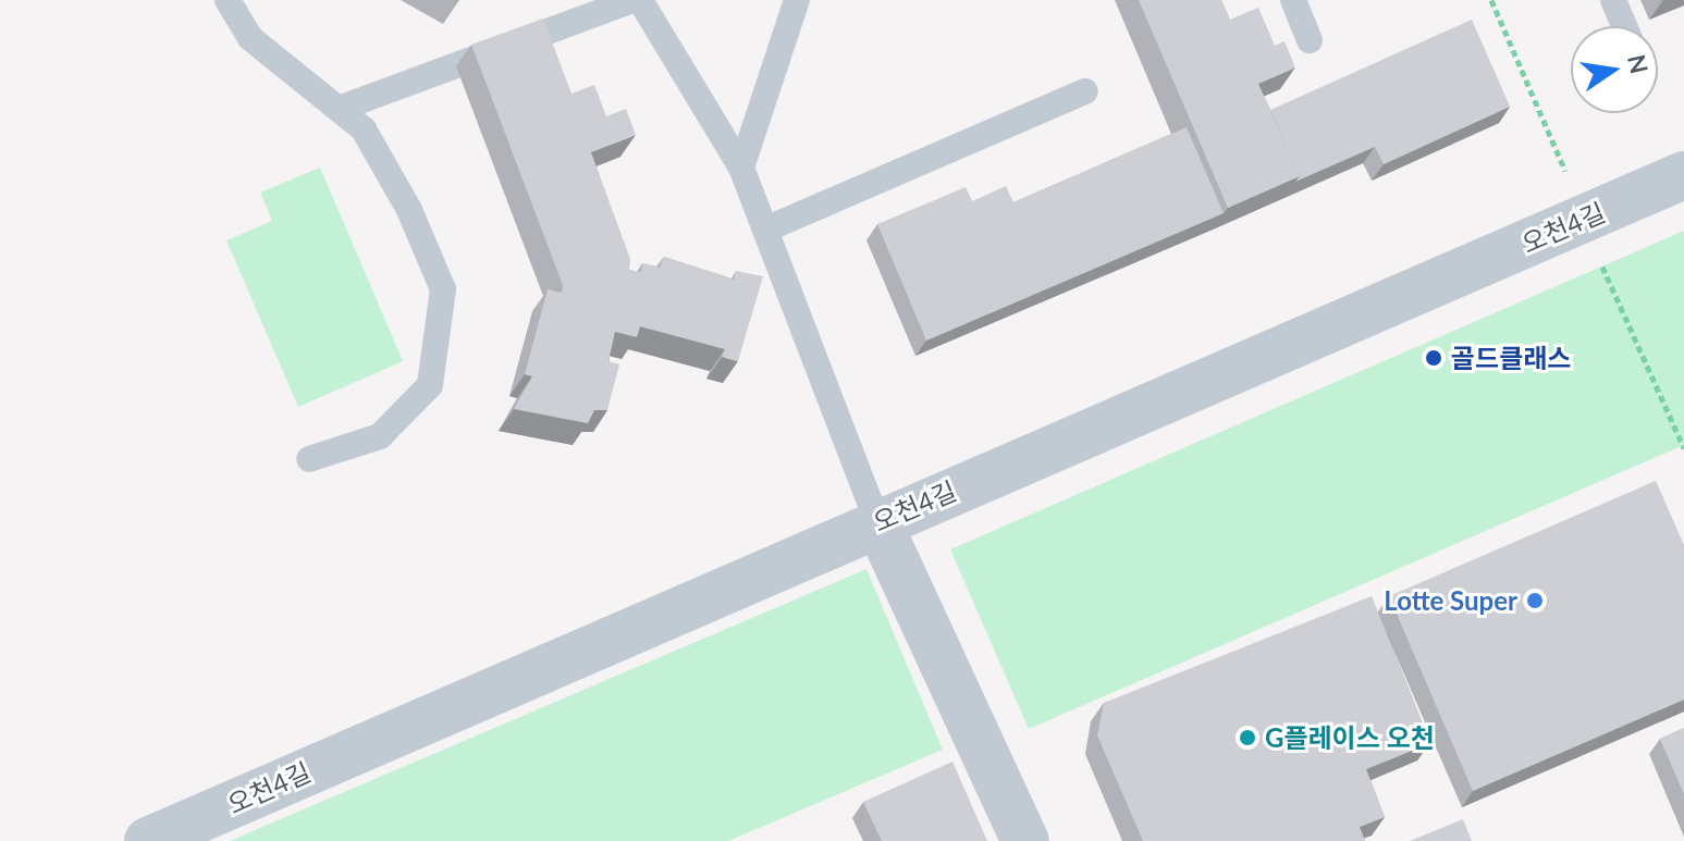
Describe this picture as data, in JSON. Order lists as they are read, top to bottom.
{
  "streets": {
    "street": ["오천4길"]
  },
  "places": ["골드클래스", "Lotte Super", "G플레이스 오천"],
  "north": "right"
}
